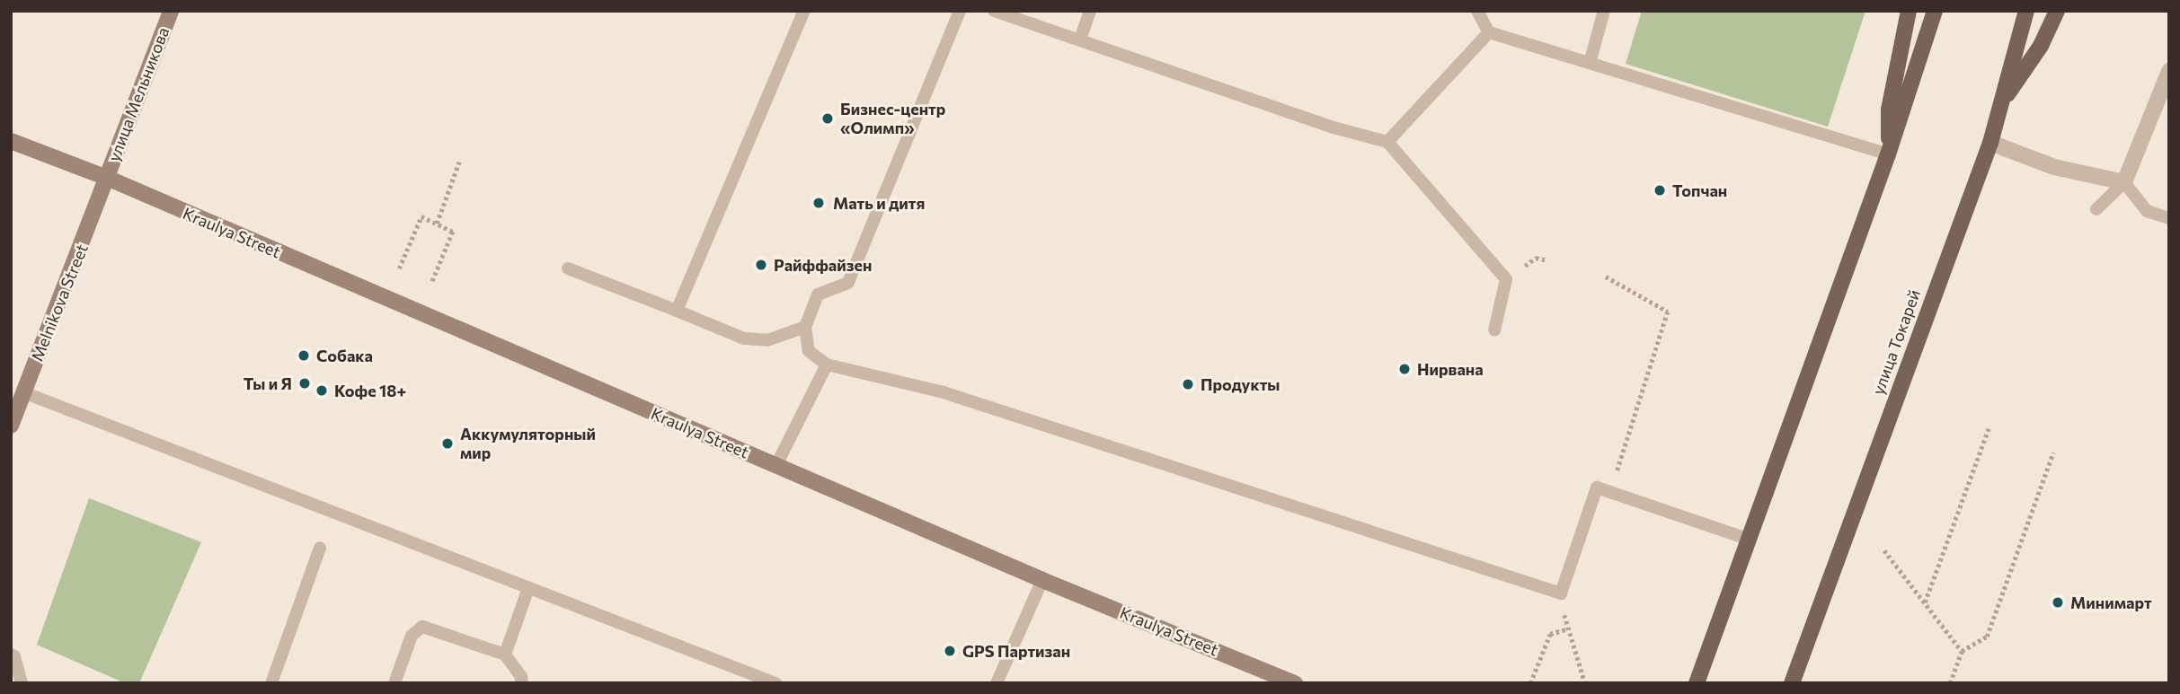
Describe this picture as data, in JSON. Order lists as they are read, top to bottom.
{
  "streets": {
    "main road": [
      "улица Мельникова",
      "Kraulya Street",
      "Melnikova Street",
      "улица Токарей"
    ]
  },
  "crossings": [
    ["улица Мельникова", "Kraulya Street"],
    ["улица Мельникова", "Melnikova Street"],
    ["Kraulya Street", "Melnikova Street"]
  ],
  "places": [
    "Бизнес-центр «Олимп»",
    "Топчан",
    "Мать и дитя",
    "Райффайзен",
    "Собака",
    "Нирвана",
    "Ты и Я",
    "Продукты",
    "Кофе 18+",
    "Аккумуляторный мир",
    "Минимарт",
    "GPS Партизан"
  ]
}
